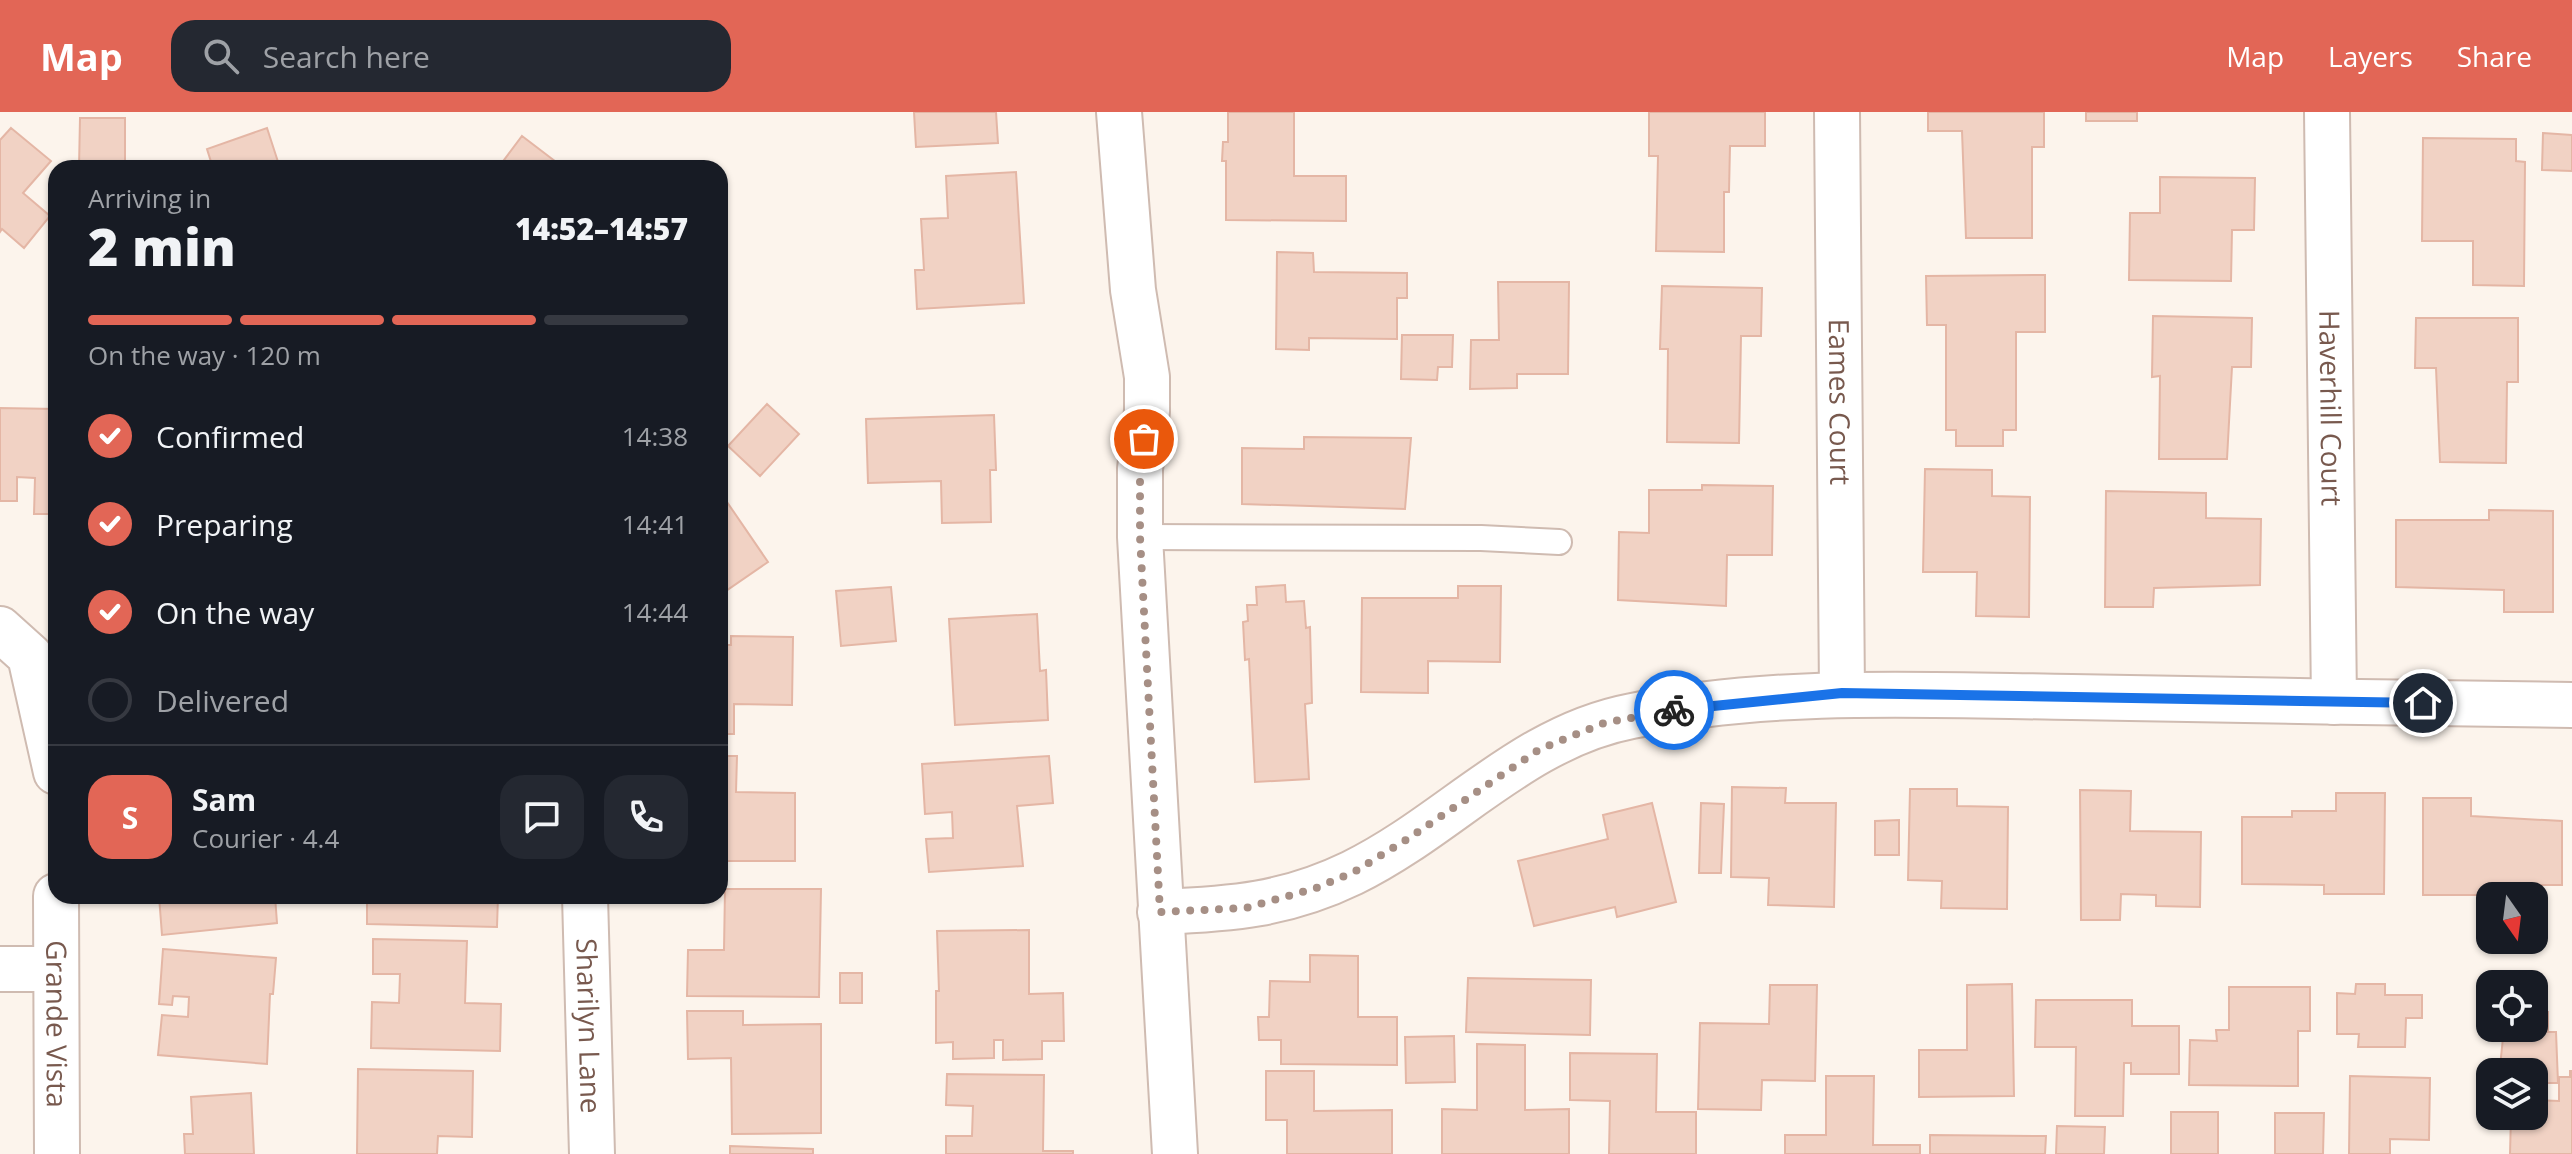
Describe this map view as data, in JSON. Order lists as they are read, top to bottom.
{
  "streets": {
    "street": [
      "Eames Court",
      "Haverhill Court",
      "Grande Vista",
      "Sharilyn Lane"
    ]
  },
  "north": "bottom",
  "page": {
    "header": "Map",
    "search": "Search here",
    "nav": ["Map", "Layers", "Share"],
    "heading": ["2 min", "Arriving in", "14:52–14:57"],
    "panel": ["Sam", "Courier · 4.4"],
    "bar": "On the way · 120 m",
    "list": [
      ["Confirmed", "14:38"],
      ["Preparing", "14:41"],
      ["On the way", "14:44"],
      "Delivered"
    ],
    "round": "S"
  }
}
